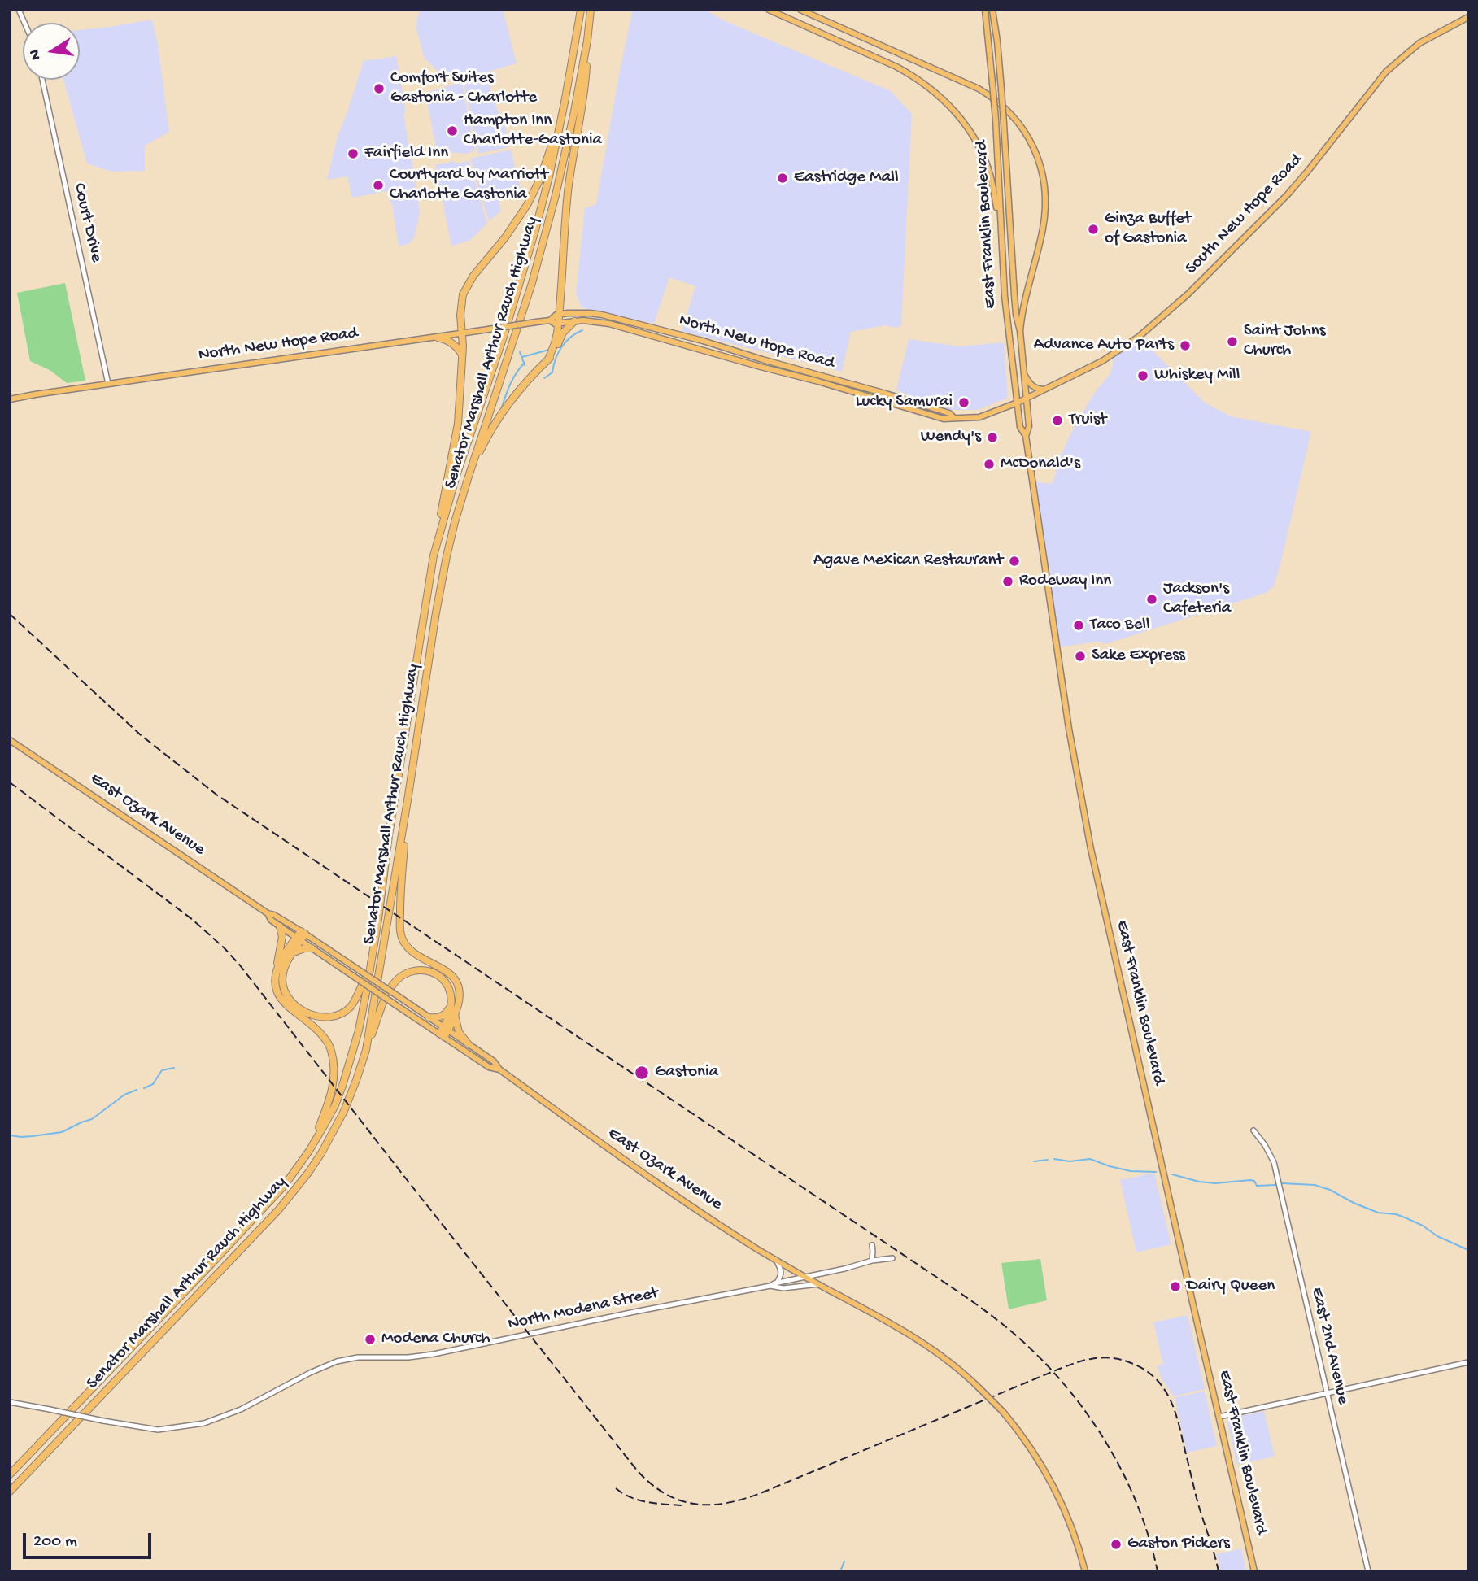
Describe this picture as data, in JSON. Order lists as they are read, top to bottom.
{
  "streets": {
    "highway": ["Senator Marshall Arthur Rauch Highway"],
    "main road": [
      "South New Hope Road",
      "East Franklin Boulevard",
      "North New Hope Road",
      "East Ozark Avenue"
    ],
    "street": ["Court Drive", "North Modena Street", "East 2nd Avenue"]
  },
  "crossings": [
    ["South New Hope Road", "East Franklin Boulevard"],
    ["South New Hope Road", "North New Hope Road"],
    ["Court Drive", "North New Hope Road"],
    ["East Franklin Boulevard", "North New Hope Road"],
    ["East Ozark Avenue", "North Modena Street"]
  ],
  "places": [
    "Comfort Suites Gastonia - Charlotte",
    "Hampton Inn Charlotte-Gastonia",
    "Fairfield Inn",
    "Eastridge Mall",
    "Courtyard by Marriott Charlotte Gastonia",
    "Ginza Buffet of Gastonia",
    "Saint Johns Church",
    "Advance Auto Parts",
    "Whiskey Mill",
    "Lucky Samurai",
    "Truist",
    "Wendy's",
    "McDonald's",
    "Agave Mexican Restaurant",
    "Rodeway Inn",
    "Jackson's Cafeteria",
    "Taco Bell",
    "Sake Express",
    "Gastonia",
    "Dairy Queen",
    "Modena Church",
    "Gaston Pickers"
  ],
  "scale_bar": "200 m",
  "north": "left"
}
